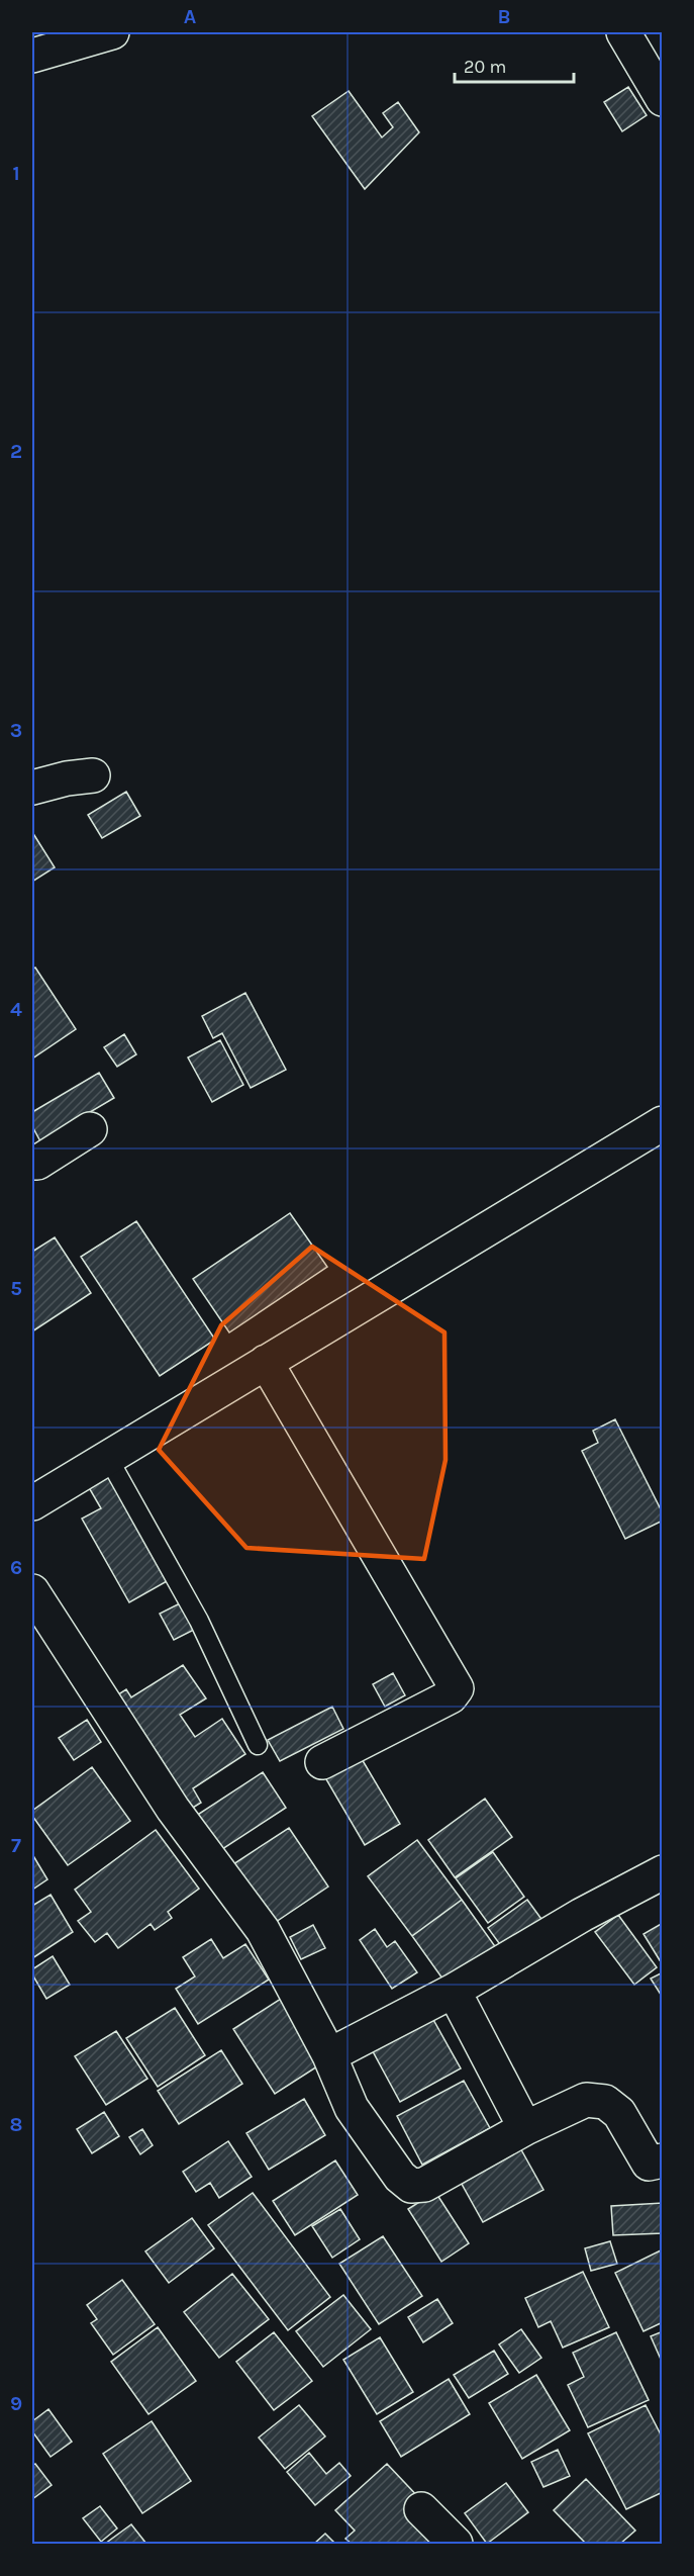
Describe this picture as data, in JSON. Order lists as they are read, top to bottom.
{
  "scale_bar": "20 m",
  "grid": {
    "columns": ["A", "B"],
    "rows": [
      "1",
      "2",
      "3",
      "4",
      "5",
      "6",
      "7",
      "8",
      "9"
    ]
  }
}
